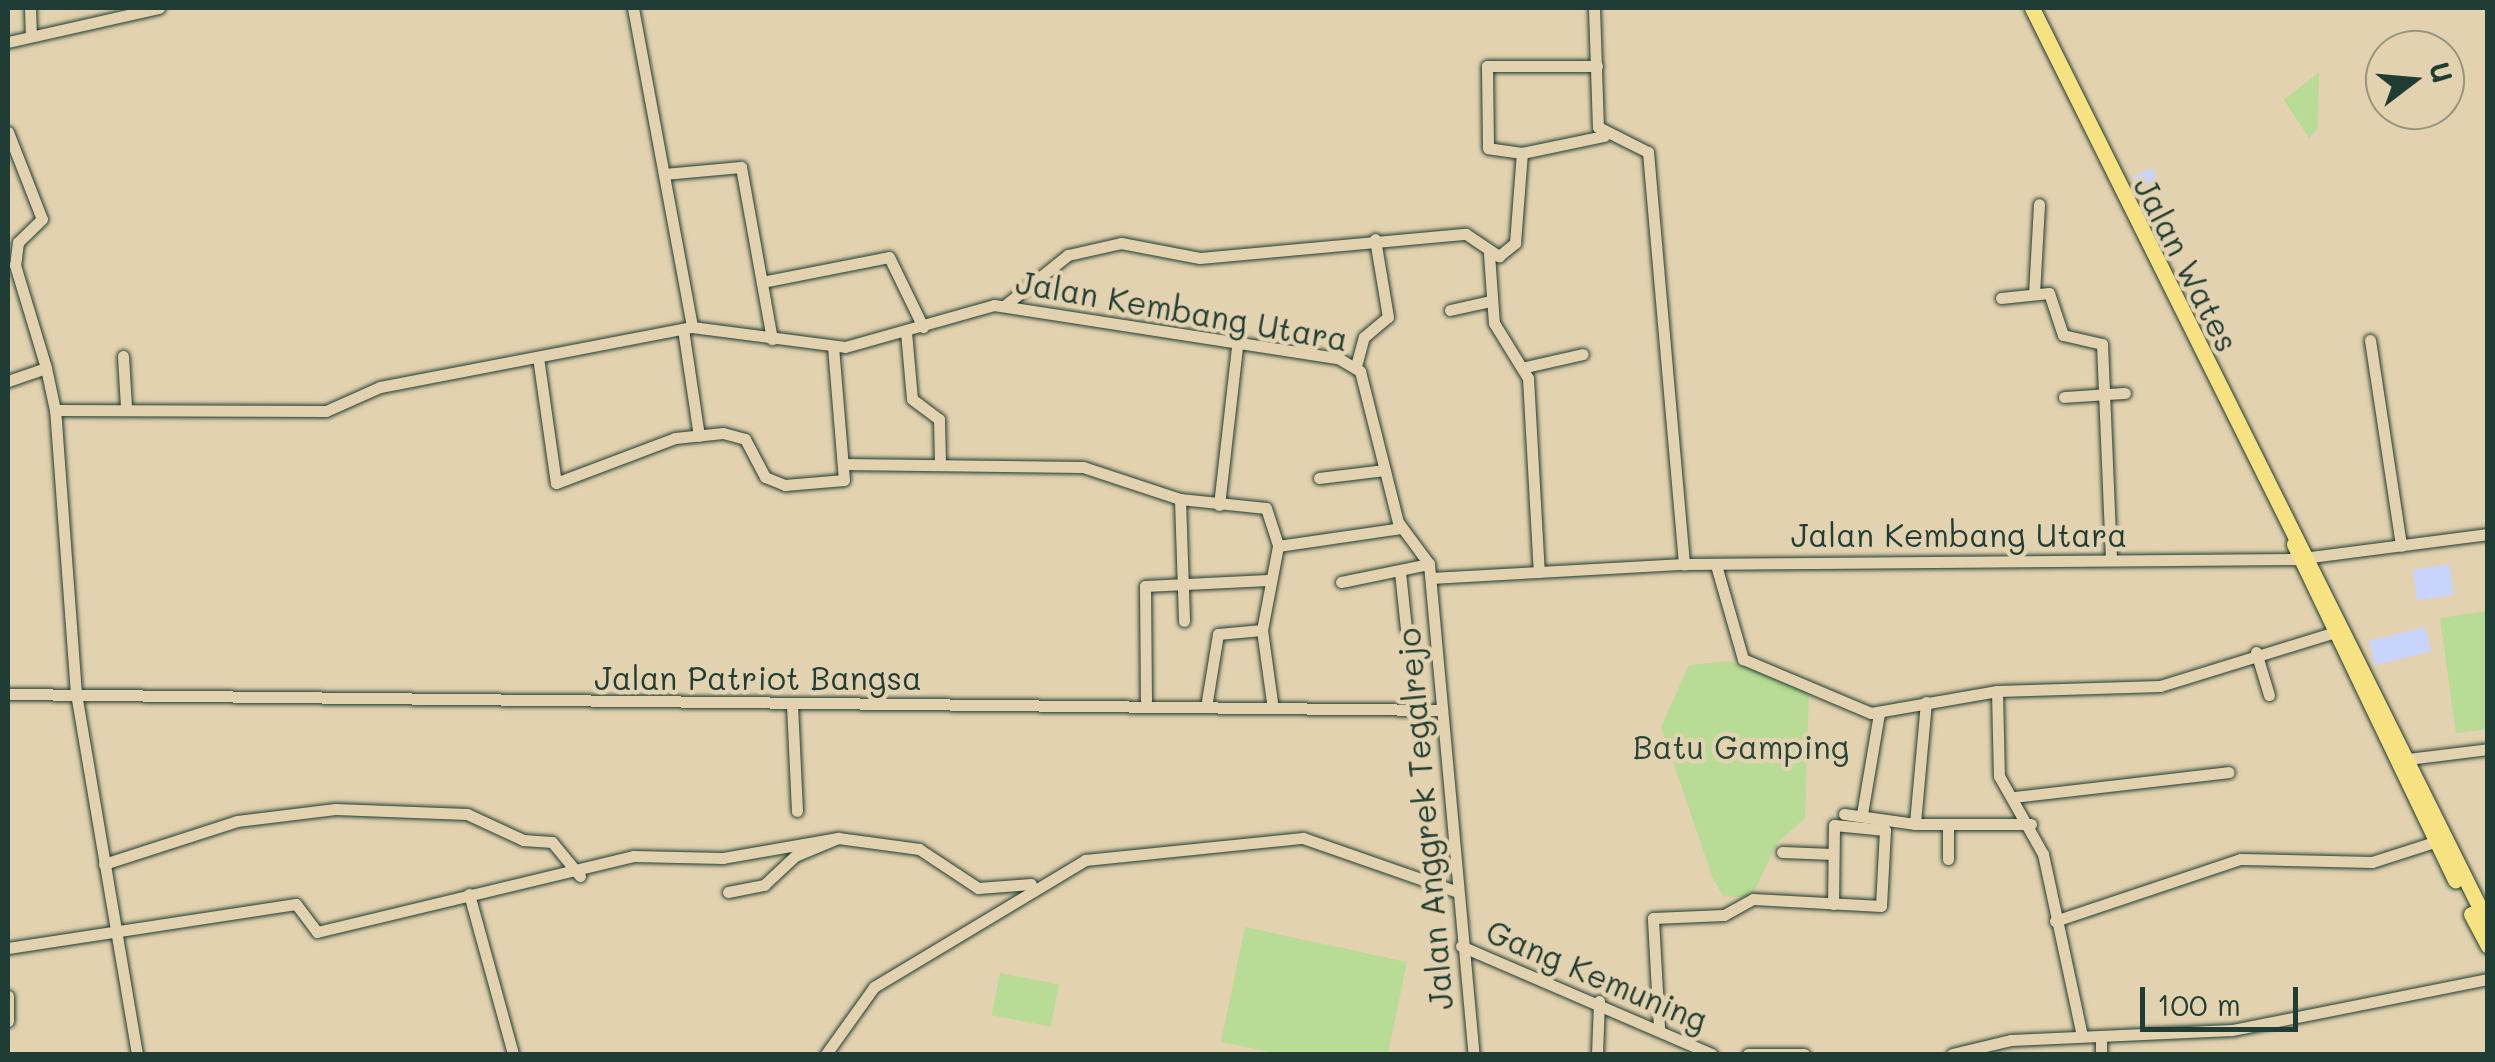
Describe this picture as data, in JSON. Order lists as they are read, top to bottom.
{
  "streets": {
    "highway": ["Jalan Wates"],
    "street": [
      "Jalan Kembang Utara",
      "Jalan Patriot Bangsa",
      "Jalan Anggrek Tegalrejo",
      "Gang Kemuning"
    ]
  },
  "crossings": [
    ["Jalan Wates", "Jalan Kembang Utara"],
    ["Jalan Kembang Utara", "Jalan Anggrek Tegalrejo"],
    ["Jalan Patriot Bangsa", "Jalan Anggrek Tegalrejo"],
    ["Jalan Anggrek Tegalrejo", "Gang Kemuning"]
  ],
  "parks": ["Batu Gamping"],
  "scale_bar": "100 m",
  "north": "right"
}
